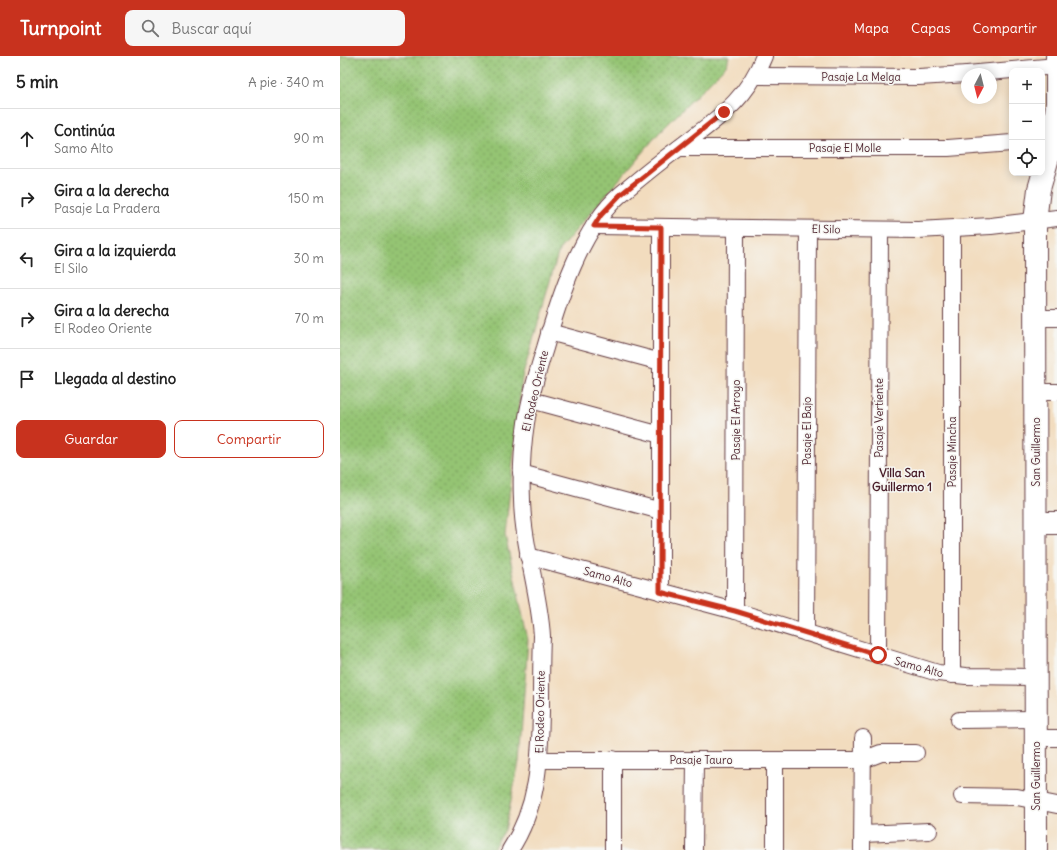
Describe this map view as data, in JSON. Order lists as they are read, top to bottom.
{
  "streets": {
    "street": [
      "Pasaje La Melga",
      "Pasaje El Molle",
      "El Silo",
      "El Rodeo Oriente",
      "Pasaje Vertiente",
      "Pasaje El Arroyo",
      "Pasaje El Bajo",
      "Pasaje Mincha",
      "San Guillermo",
      "Samo Alto",
      "Pasaje Tauro"
    ]
  },
  "crossings": [
    ["Pasaje La Melga", "El Rodeo Oriente"],
    ["Pasaje La Melga", "San Guillermo"],
    ["Pasaje El Molle", "El Rodeo Oriente"],
    ["El Silo", "El Rodeo Oriente"],
    ["El Silo", "Pasaje Vertiente"],
    ["El Silo", "Pasaje El Arroyo"],
    ["El Silo", "Pasaje El Bajo"],
    ["El Silo", "Pasaje Mincha"],
    ["El Silo", "San Guillermo"],
    ["El Rodeo Oriente", "Samo Alto"],
    ["El Rodeo Oriente", "Pasaje Tauro"],
    ["Pasaje Vertiente", "Samo Alto"],
    ["Pasaje El Arroyo", "Samo Alto"],
    ["Pasaje El Bajo", "Samo Alto"],
    ["Pasaje Mincha", "Samo Alto"],
    ["San Guillermo", "Samo Alto"]
  ],
  "districts": ["Villa San Guillermo 1"],
  "north": "bottom",
  "page": {
    "header": "Turnpoint",
    "search": "Buscar aquí",
    "nav": ["Mapa", "Capas", "Compartir"],
    "heading": ["5 min", "A pie · 340 m"],
    "map_buttons": ["+", "−"],
    "list": [
      ["Continúa", "Samo Alto", "90 m"],
      ["Gira a la derecha", "Pasaje La Pradera", "150 m"],
      ["Gira a la izquierda", "El Silo", "30 m"],
      ["Gira a la derecha", "El Rodeo Oriente", "70 m"],
      "Llegada al destino"
    ],
    "buttons": ["Guardar", "Compartir"]
  }
}
